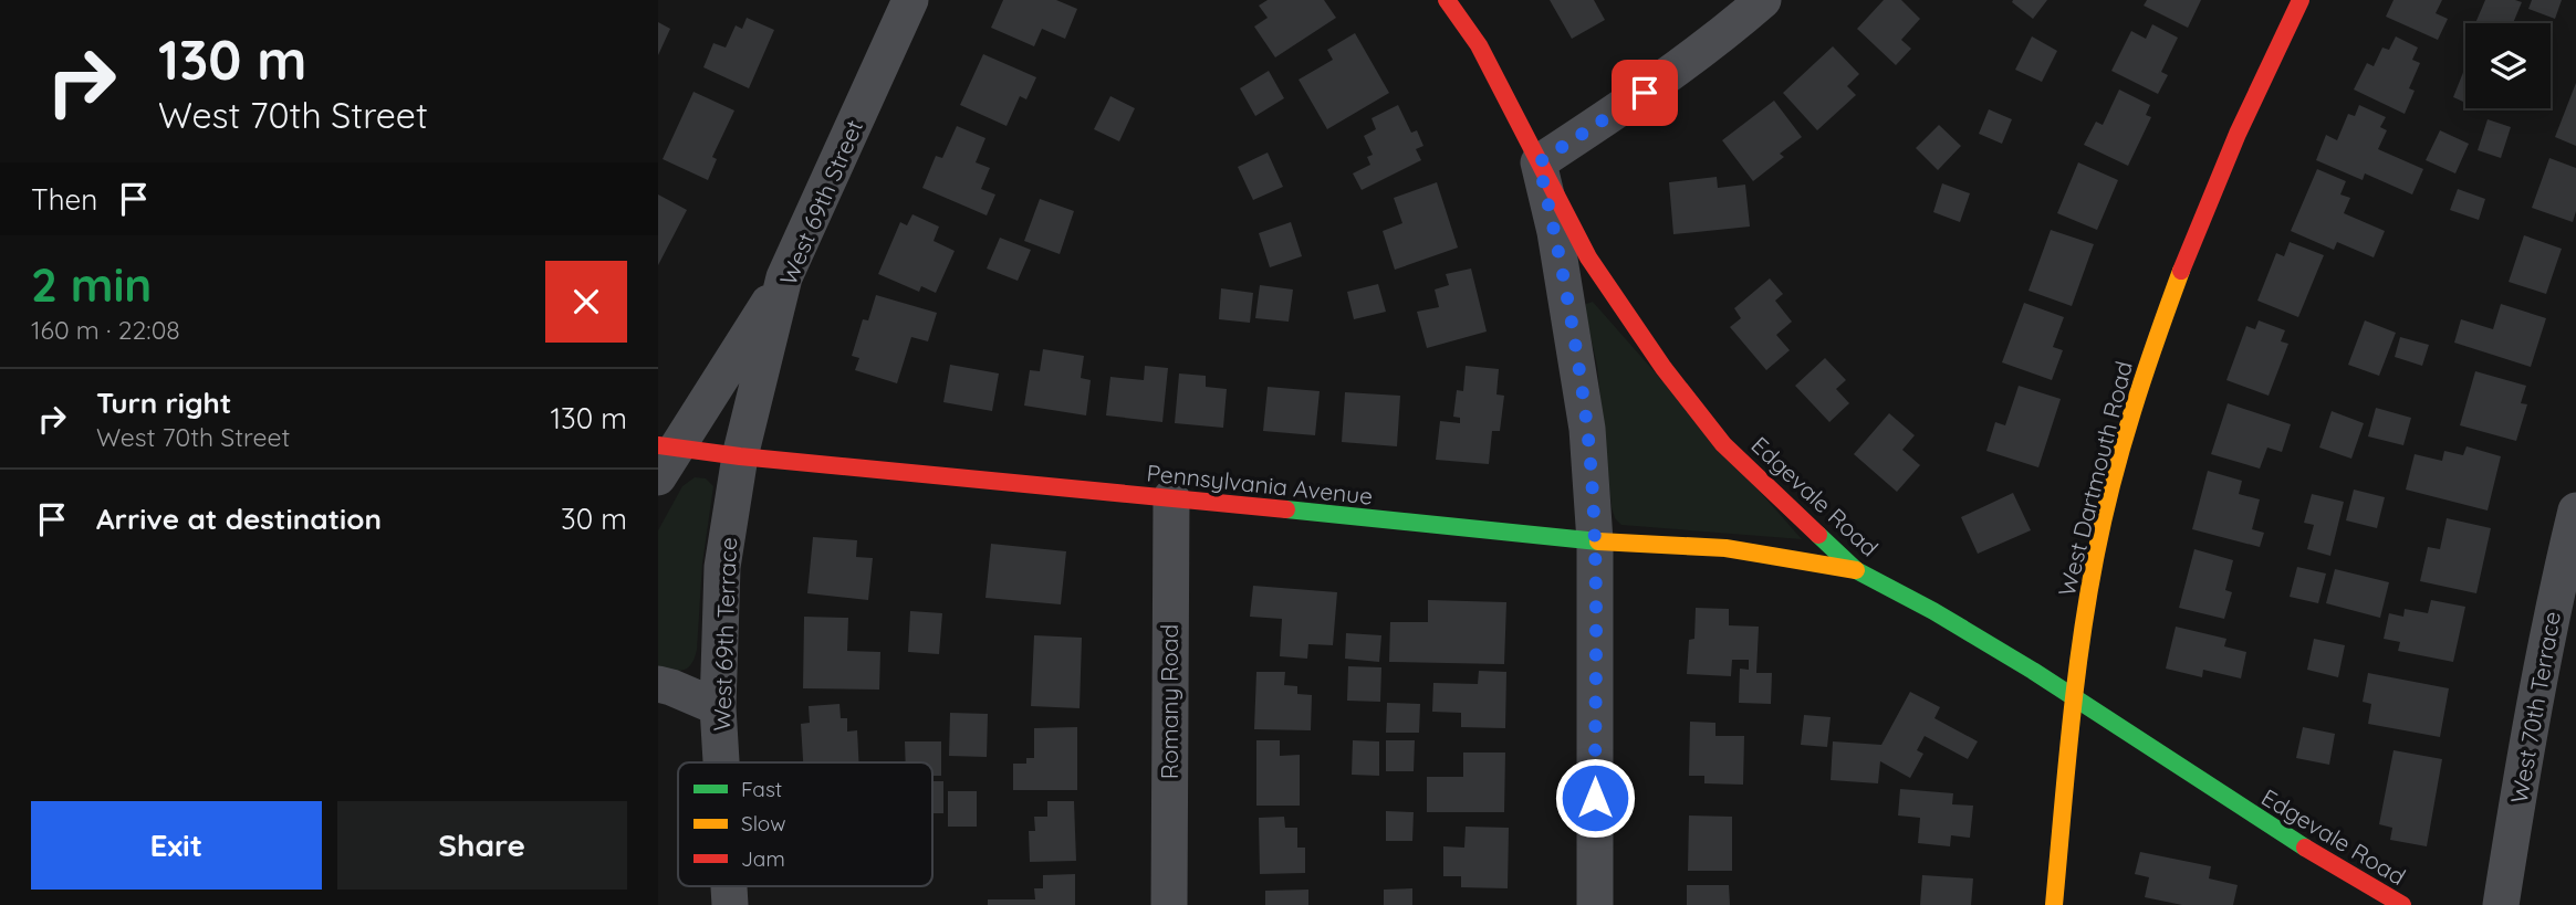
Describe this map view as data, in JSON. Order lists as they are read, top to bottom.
{
  "streets": {
    "street": [
      "West 69th Street",
      "West Dartmouth Road",
      "Pennsylvania Avenue",
      "Edgevale Road",
      "West 69th Terrace",
      "Romany Road",
      "West 70th Terrace"
    ]
  },
  "crossings": [
    ["West 69th Street", "Pennsylvania Avenue"],
    ["West 69th Street", "West 69th Terrace"],
    ["West Dartmouth Road", "Edgevale Road"],
    ["Pennsylvania Avenue", "Edgevale Road"],
    ["Pennsylvania Avenue", "West 69th Terrace"],
    ["Pennsylvania Avenue", "Romany Road"]
  ],
  "legend": ["Fast", "Slow", "Jam"],
  "page": {
    "turn": ["130 m", "West 70th Street"],
    "then": "Then",
    "heading": ["2 min", "160 m · 22:08"],
    "list": [
      {
        "name": "Turn right",
        "note": "West 70th Street",
        "value": "130 m"
      },
      {
        "name": "Arrive at destination",
        "value": "30 m"
      }
    ],
    "buttons": ["Exit", "Share"]
  }
}
